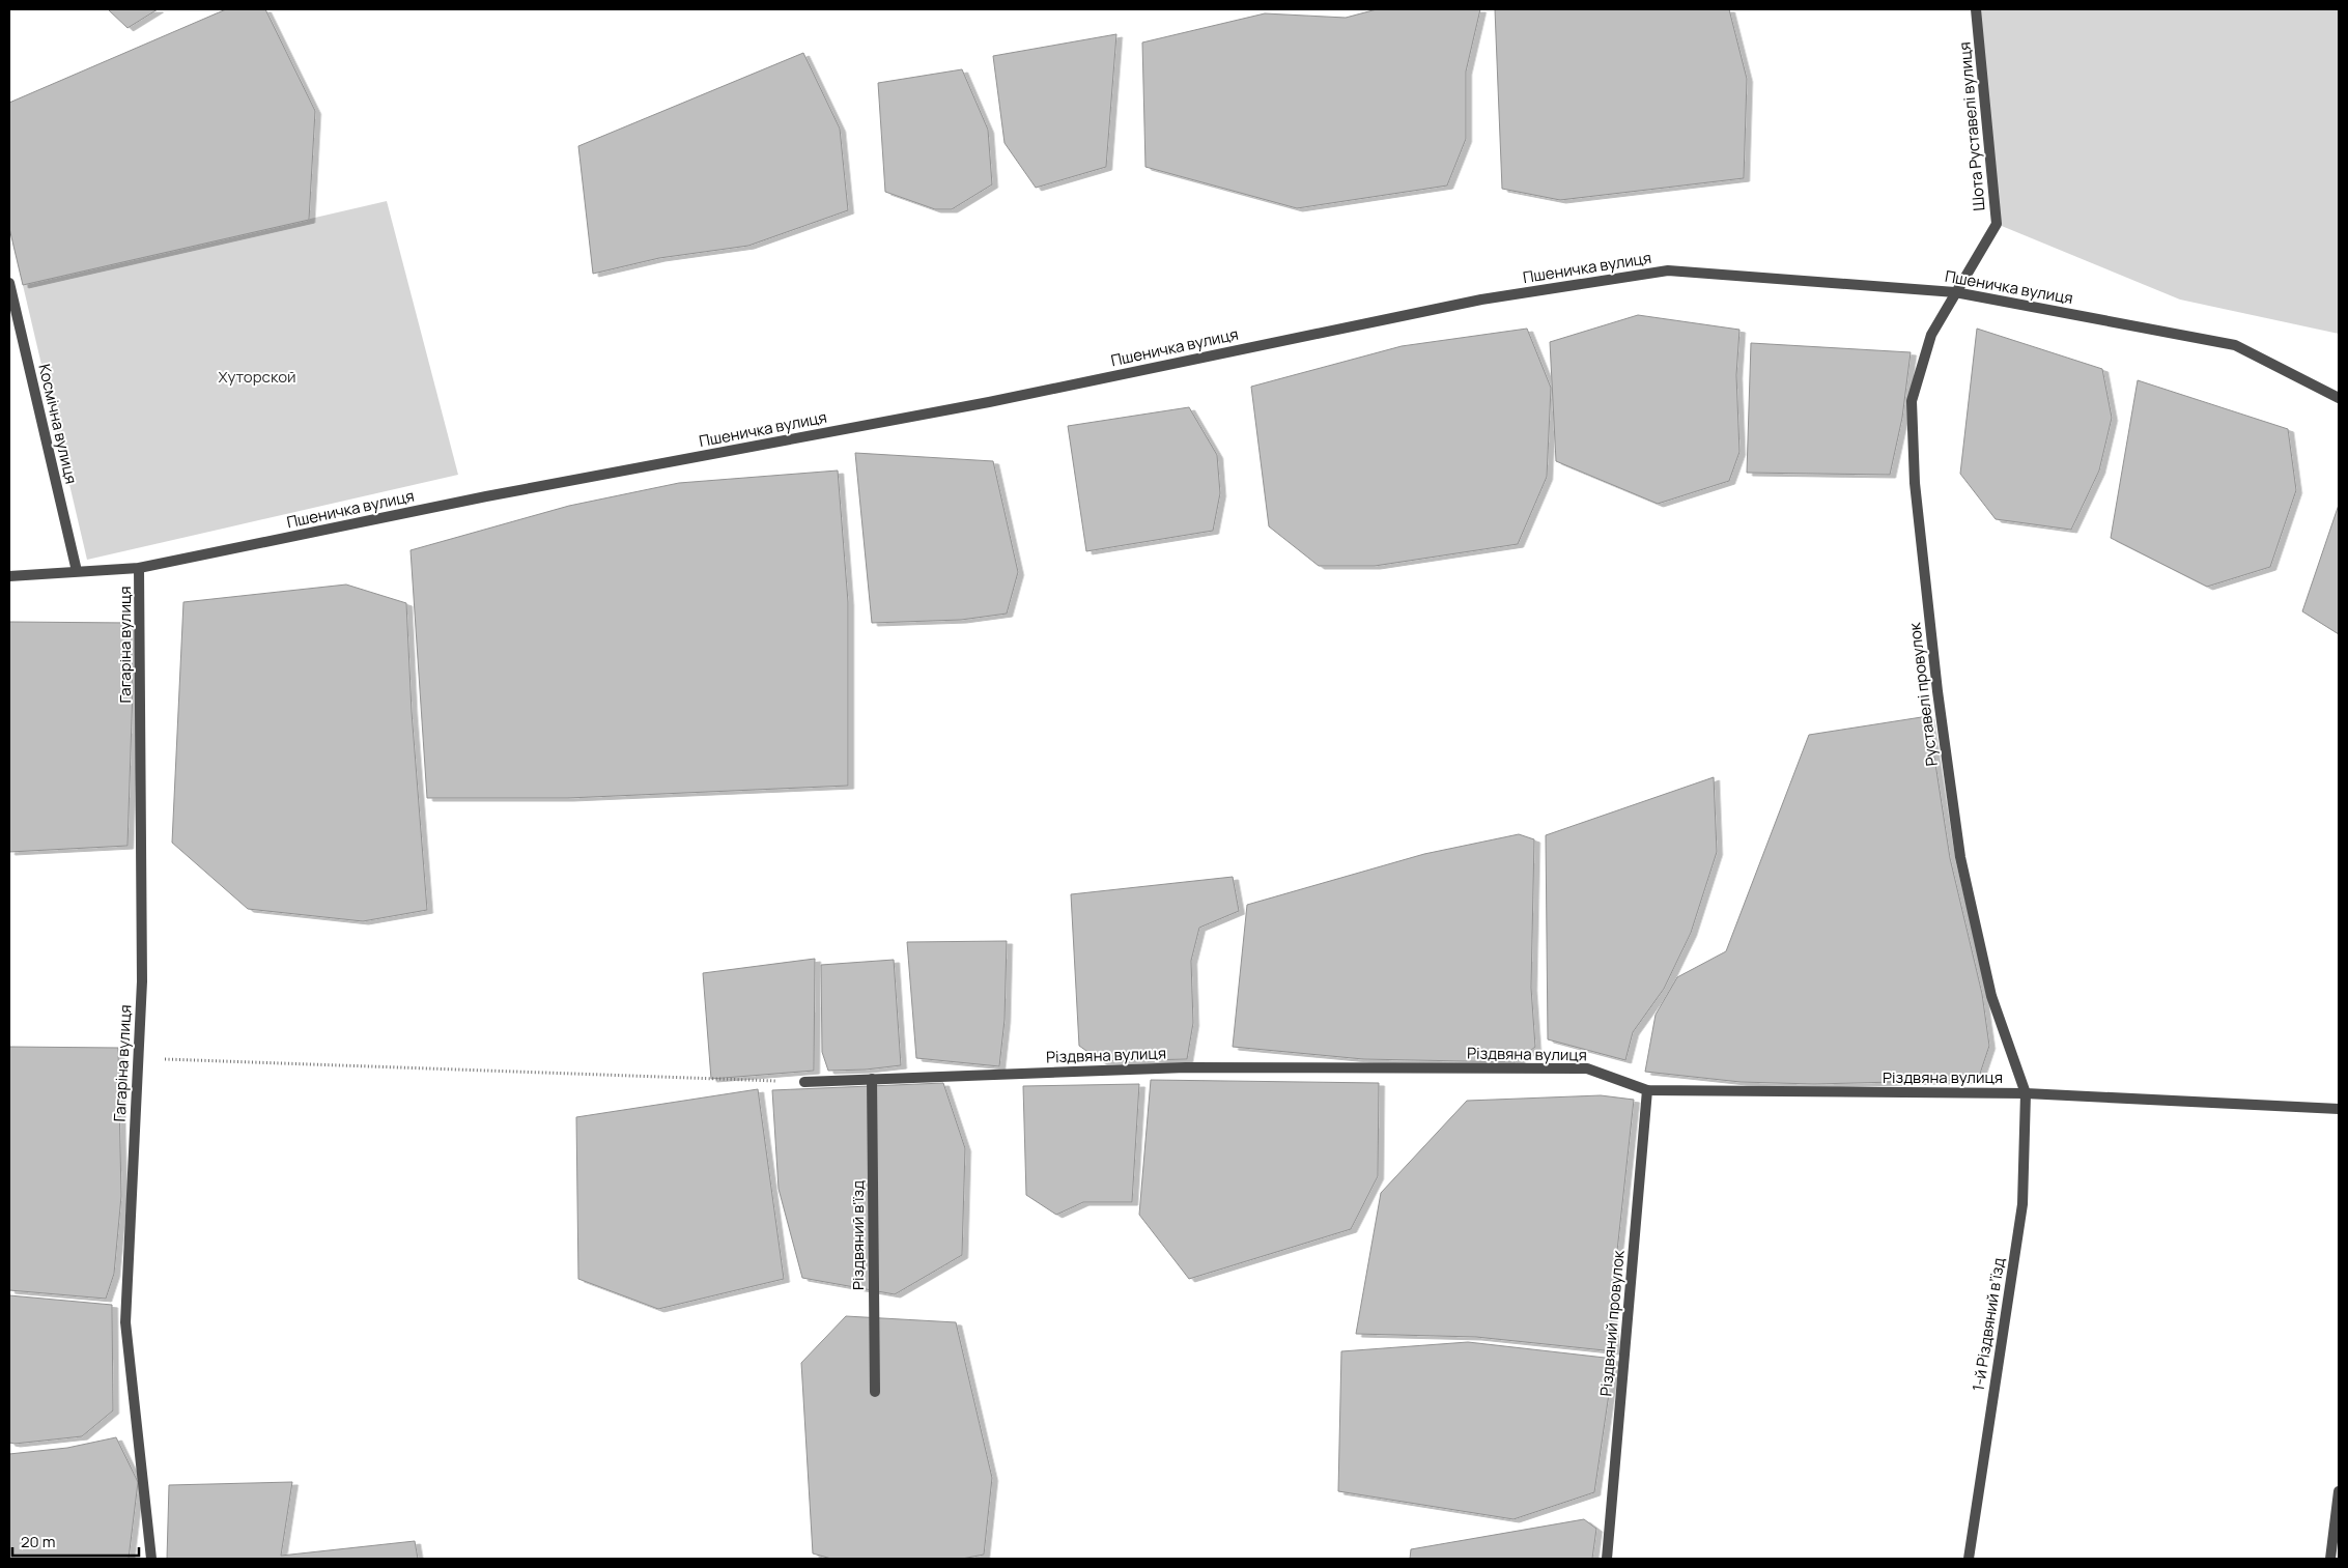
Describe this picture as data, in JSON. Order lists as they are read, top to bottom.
{
  "streets": {
    "street": [
      "Шота Руставелі вулиця",
      "Пшеничка вулиця",
      "Космічна вулиця",
      "Гагаріна вулиця",
      "Руставелі провулок",
      "Різдвяна вулиця",
      "Різдвяний в'їзд",
      "Різдвяний провулок",
      "1-й Різдвяний в’їзд"
    ]
  },
  "crossings": [
    ["Шота Руставелі вулиця", "Пшеничка вулиця"],
    ["Шота Руставелі вулиця", "Руставелі провулок"],
    ["Пшеничка вулиця", "Космічна вулиця"],
    ["Пшеничка вулиця", "Гагаріна вулиця"],
    ["Пшеничка вулиця", "Руставелі провулок"],
    ["Руставелі провулок", "Різдвяна вулиця"],
    ["Руставелі провулок", "1-й Різдвяний в’їзд"],
    ["Різдвяна вулиця", "Різдвяний в'їзд"],
    ["Різдвяна вулиця", "Різдвяний провулок"],
    ["Різдвяна вулиця", "1-й Різдвяний в’їзд"]
  ],
  "parks": ["Хуторской"],
  "scale_bar": "20 m"
}
